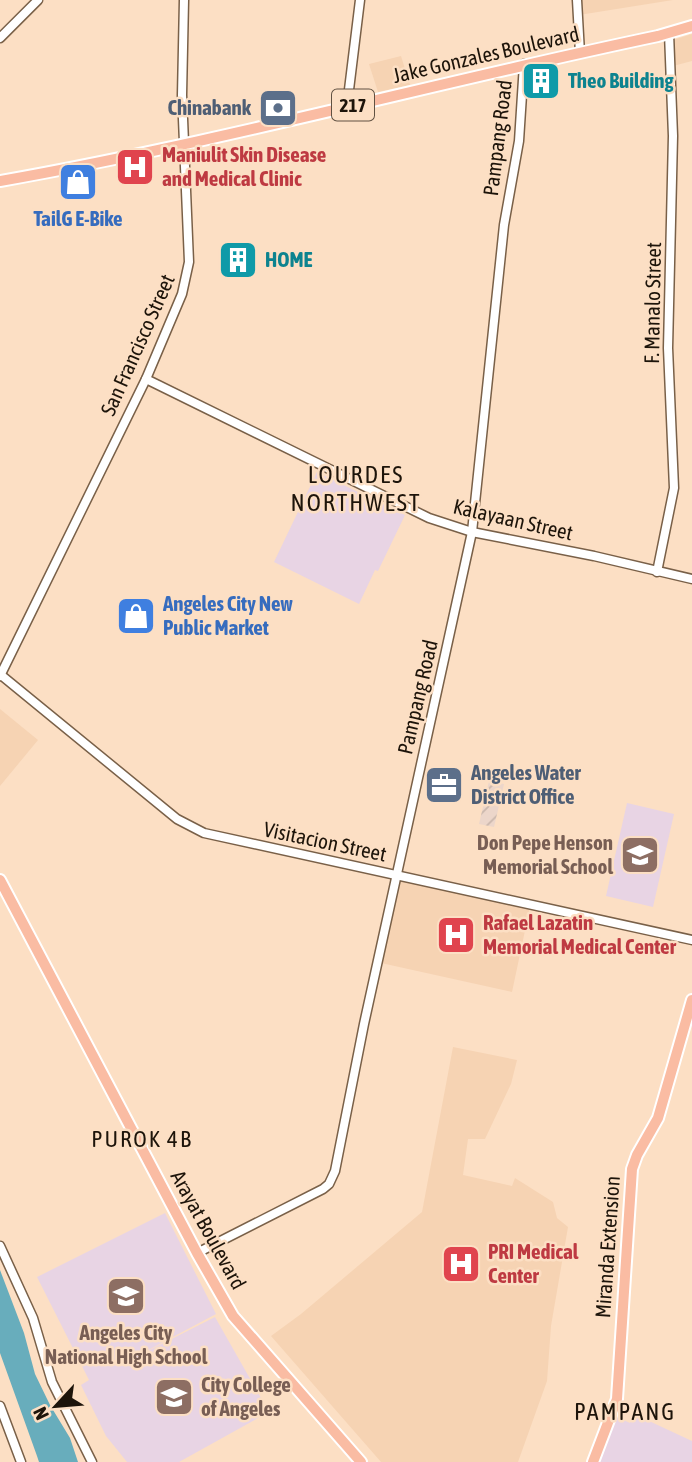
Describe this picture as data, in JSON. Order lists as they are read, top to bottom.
{
  "streets": {
    "main road": [
      "Jake Gonzales Boulevard",
      "217",
      "Arayat Boulevard",
      "Miranda Extension"
    ],
    "street": [
      "Pampang Road",
      "F. Manalo Street",
      "San Francisco Street",
      "Kalayaan Street",
      "Visitacion Street"
    ]
  },
  "crossings": [
    ["Jake Gonzales Boulevard", "Pampang Road"],
    ["Jake Gonzales Boulevard", "F. Manalo Street"],
    ["Jake Gonzales Boulevard", "San Francisco Street"],
    ["Pampang Road", "Kalayaan Street"],
    ["Pampang Road", "Visitacion Street"],
    ["Pampang Road", "Arayat Boulevard"],
    ["F. Manalo Street", "Kalayaan Street"],
    ["San Francisco Street", "Kalayaan Street"],
    ["San Francisco Street", "Visitacion Street"]
  ],
  "districts": ["LOURDES NORTHWEST", "PUROK 4B", "PAMPANG"],
  "places": {
    "building": ["Theo Building", "HOME"],
    "bank": ["Chinabank"],
    "hospital": ["Maniulit Skin Disease and Medical Clinic", "Rafael Lazatin Memorial Medical Center", "PRI Medical Center"],
    "shop": ["TailG E-Bike", "Angeles City New Public Market"],
    "office": ["Angeles Water District Office"],
    "school or university": ["Don Pepe Henson Memorial School", "Angeles City National High School", "City College of Angeles"]
  },
  "north": "bottom left"
}
